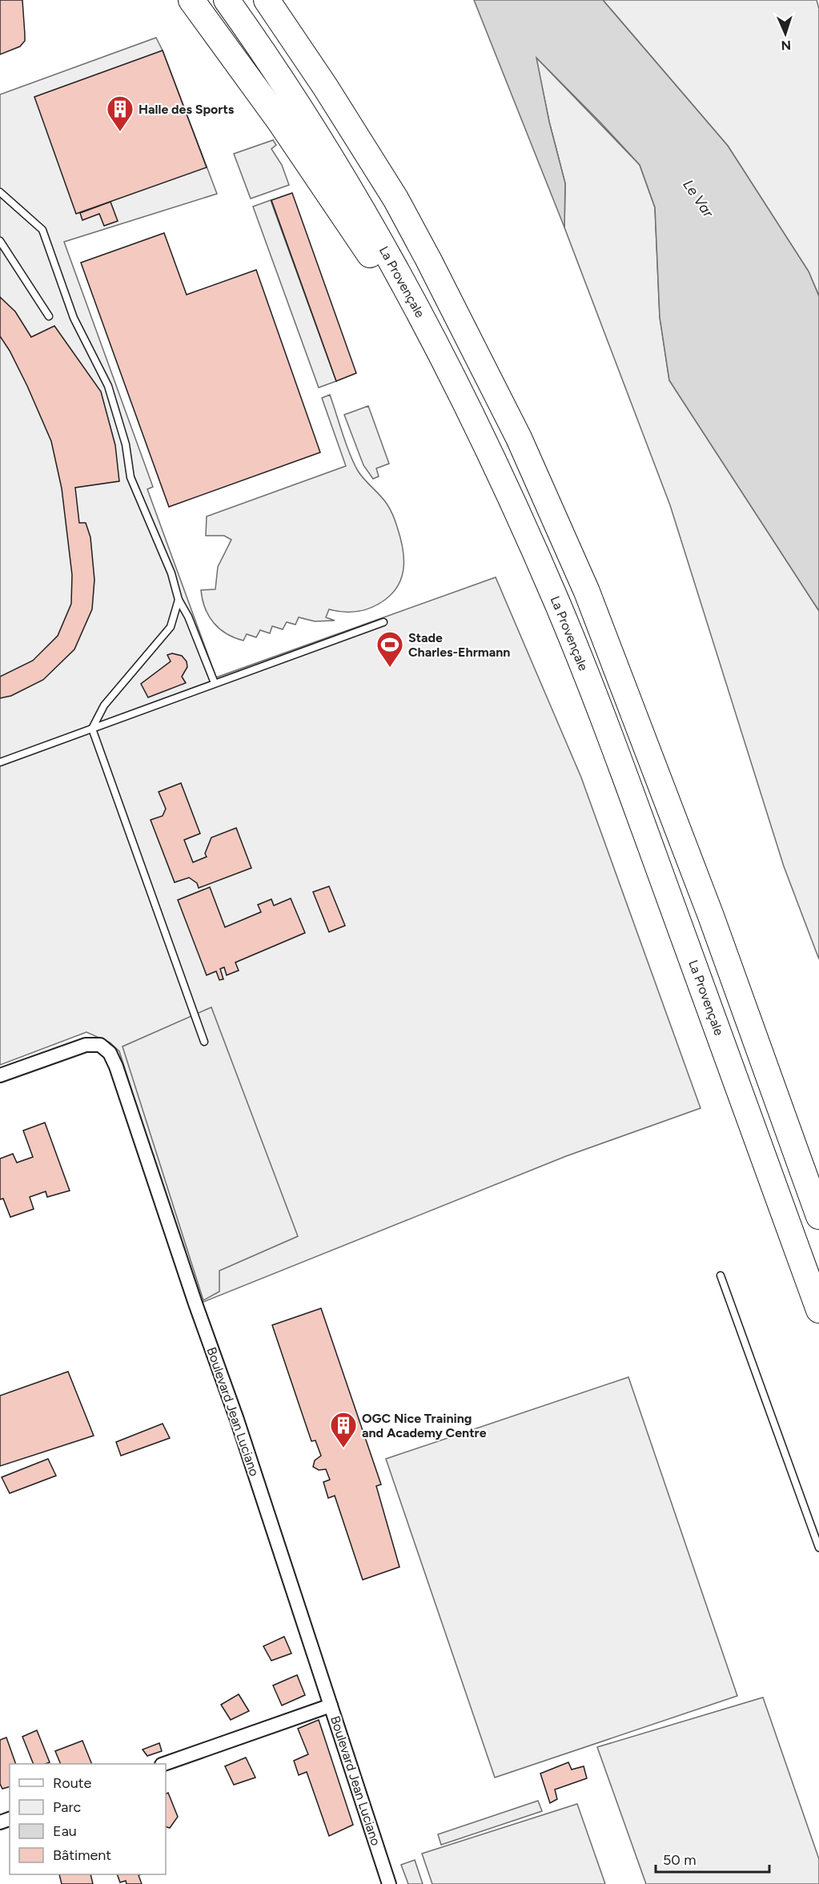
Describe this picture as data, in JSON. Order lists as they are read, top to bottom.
{
  "streets": {
    "highway": ["La Provençale"],
    "street": ["Boulevard Jean Luciano"]
  },
  "water": ["Le Var"],
  "places": {
    "building": ["Halle des Sports", "OGC Nice Training and Academy Centre"],
    "sports": ["Stade Charles-Ehrmann"]
  },
  "legend": [
    "Route",
    "Parc",
    "Eau",
    "Bâtiment"
  ],
  "scale_bar": "50 m",
  "north": "bottom"
}
